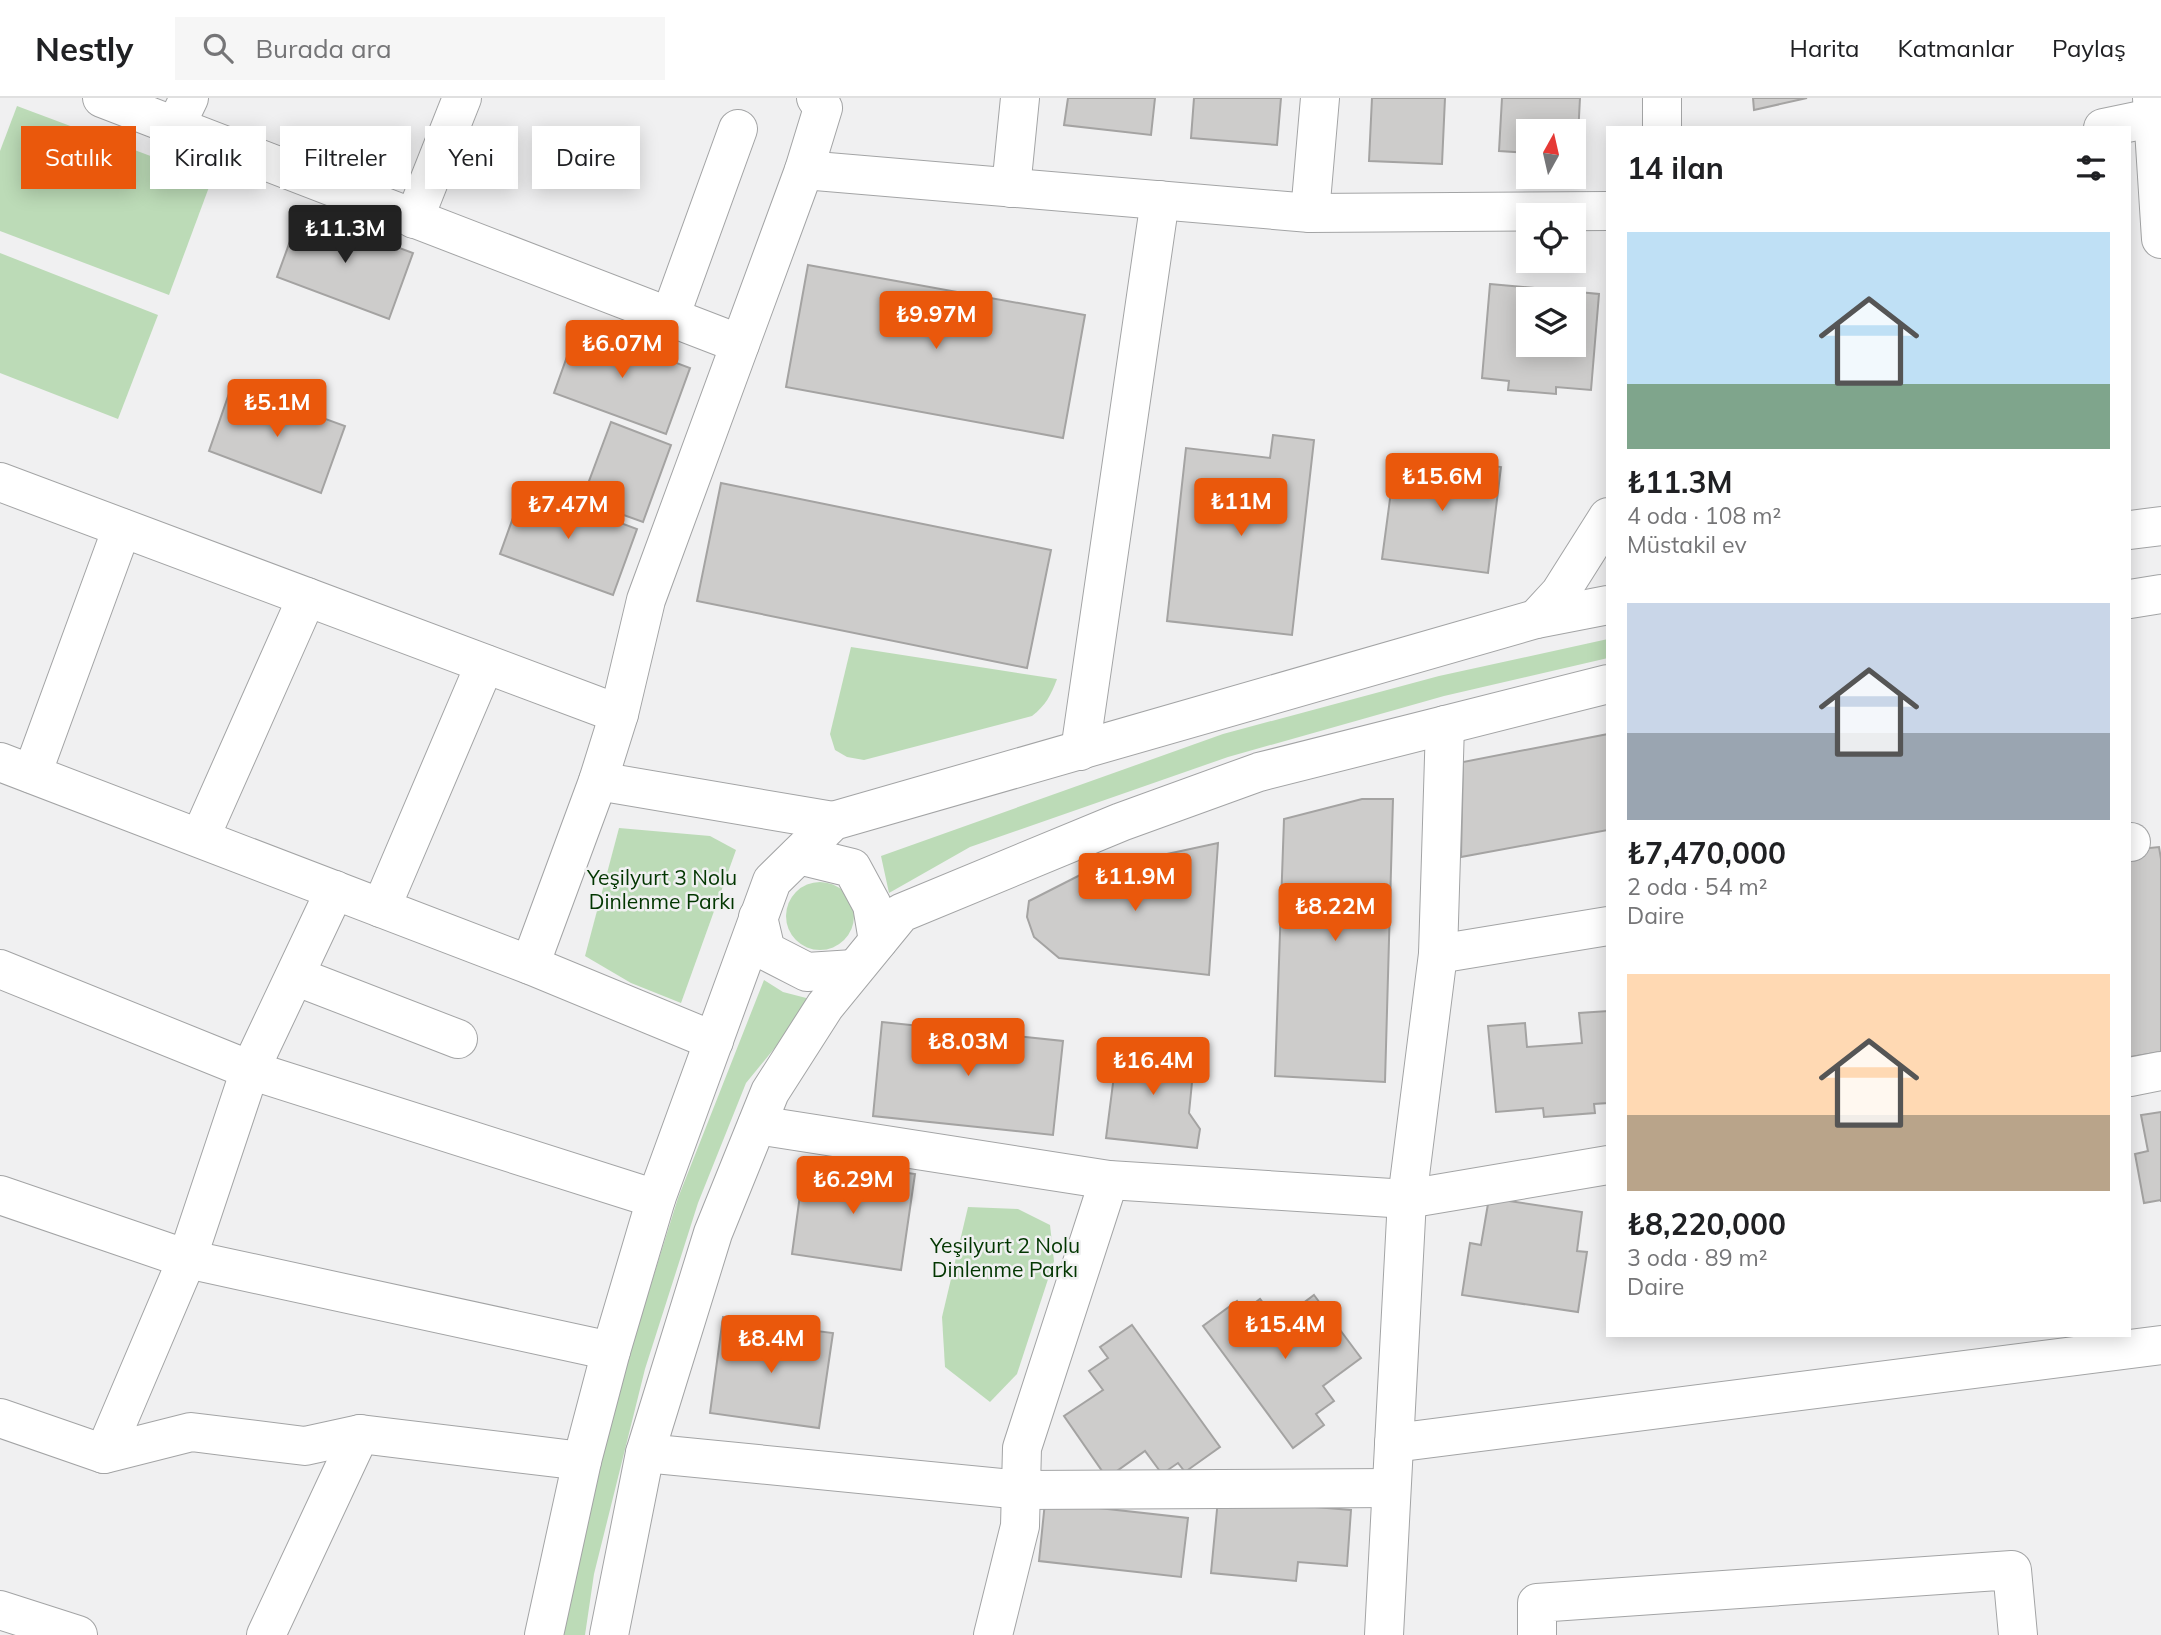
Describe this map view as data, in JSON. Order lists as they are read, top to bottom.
{
  "parks": ["Yeşilyurt 3 Nolu Dinlenme Parkı", "Yeşilyurt 2 Nolu Dinlenme Parkı"],
  "north": "top",
  "page": {
    "header": "Nestly",
    "search": "Burada ara",
    "nav": ["Harita", "Katmanlar", "Paylaş"],
    "chip": [
      "Satılık",
      "Kiralık",
      "Filtreler",
      "Yeni",
      "Daire"
    ],
    "heading": "14 ilan",
    "price": [
      "₺11.3M",
      "₺9.97M",
      "₺6.07M",
      "₺5.1M",
      "₺15.6M",
      "₺11M",
      "₺7.47M",
      "₺11.9M",
      "₺8.22M",
      "₺8.03M",
      "₺16.4M",
      "₺6.29M",
      "₺15.4M",
      "₺8.4M"
    ],
    "list": [
      {
        "name": "₺11.3M",
        "note": "4 oda · 108 m² · Müstakil ev"
      },
      {
        "name": "₺7,470,000",
        "note": "2 oda · 54 m² · Daire"
      },
      {
        "name": "₺8,220,000",
        "note": "3 oda · 89 m² · Daire"
      }
    ]
  }
}
